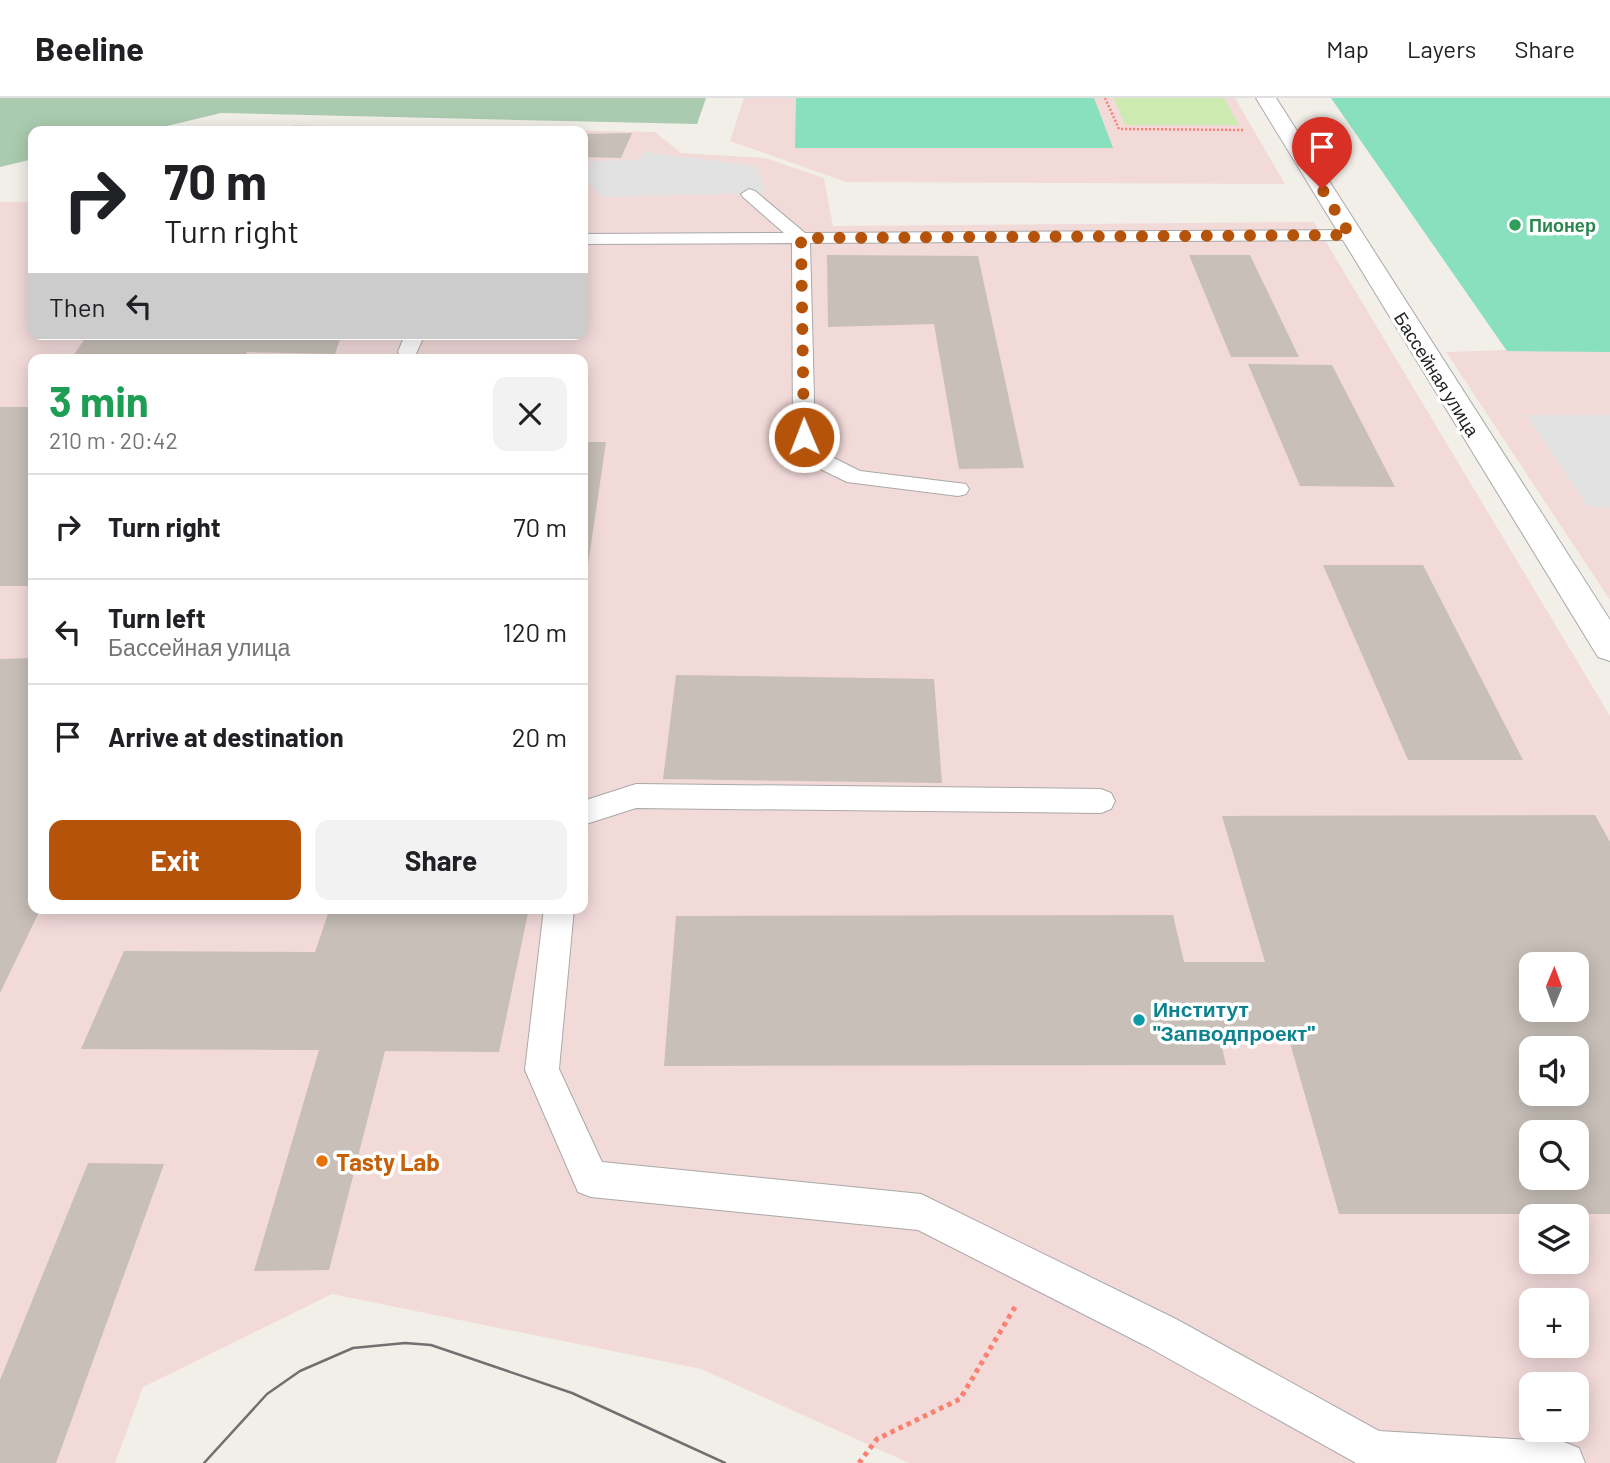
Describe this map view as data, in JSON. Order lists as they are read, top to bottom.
{
  "streets": {
    "street": ["Бассейная улица"]
  },
  "places": ["Пионер", "Институт \"Запводпроект\"", "Tasty Lab"],
  "north": "top",
  "page": {
    "header": "Beeline",
    "nav": ["Map", "Layers", "Share"],
    "turn": ["70 m", "Turn right"],
    "then": "Then",
    "heading": ["3 min", "210 m · 20:42"],
    "list": [
      {
        "name": "Turn right",
        "value": "70 m"
      },
      {
        "name": "Turn left",
        "note": "Бассейная улица",
        "value": "120 m"
      },
      {
        "name": "Arrive at destination",
        "value": "20 m"
      }
    ],
    "buttons": ["Exit", "Share"],
    "map_buttons": ["+", "−"]
  }
}
